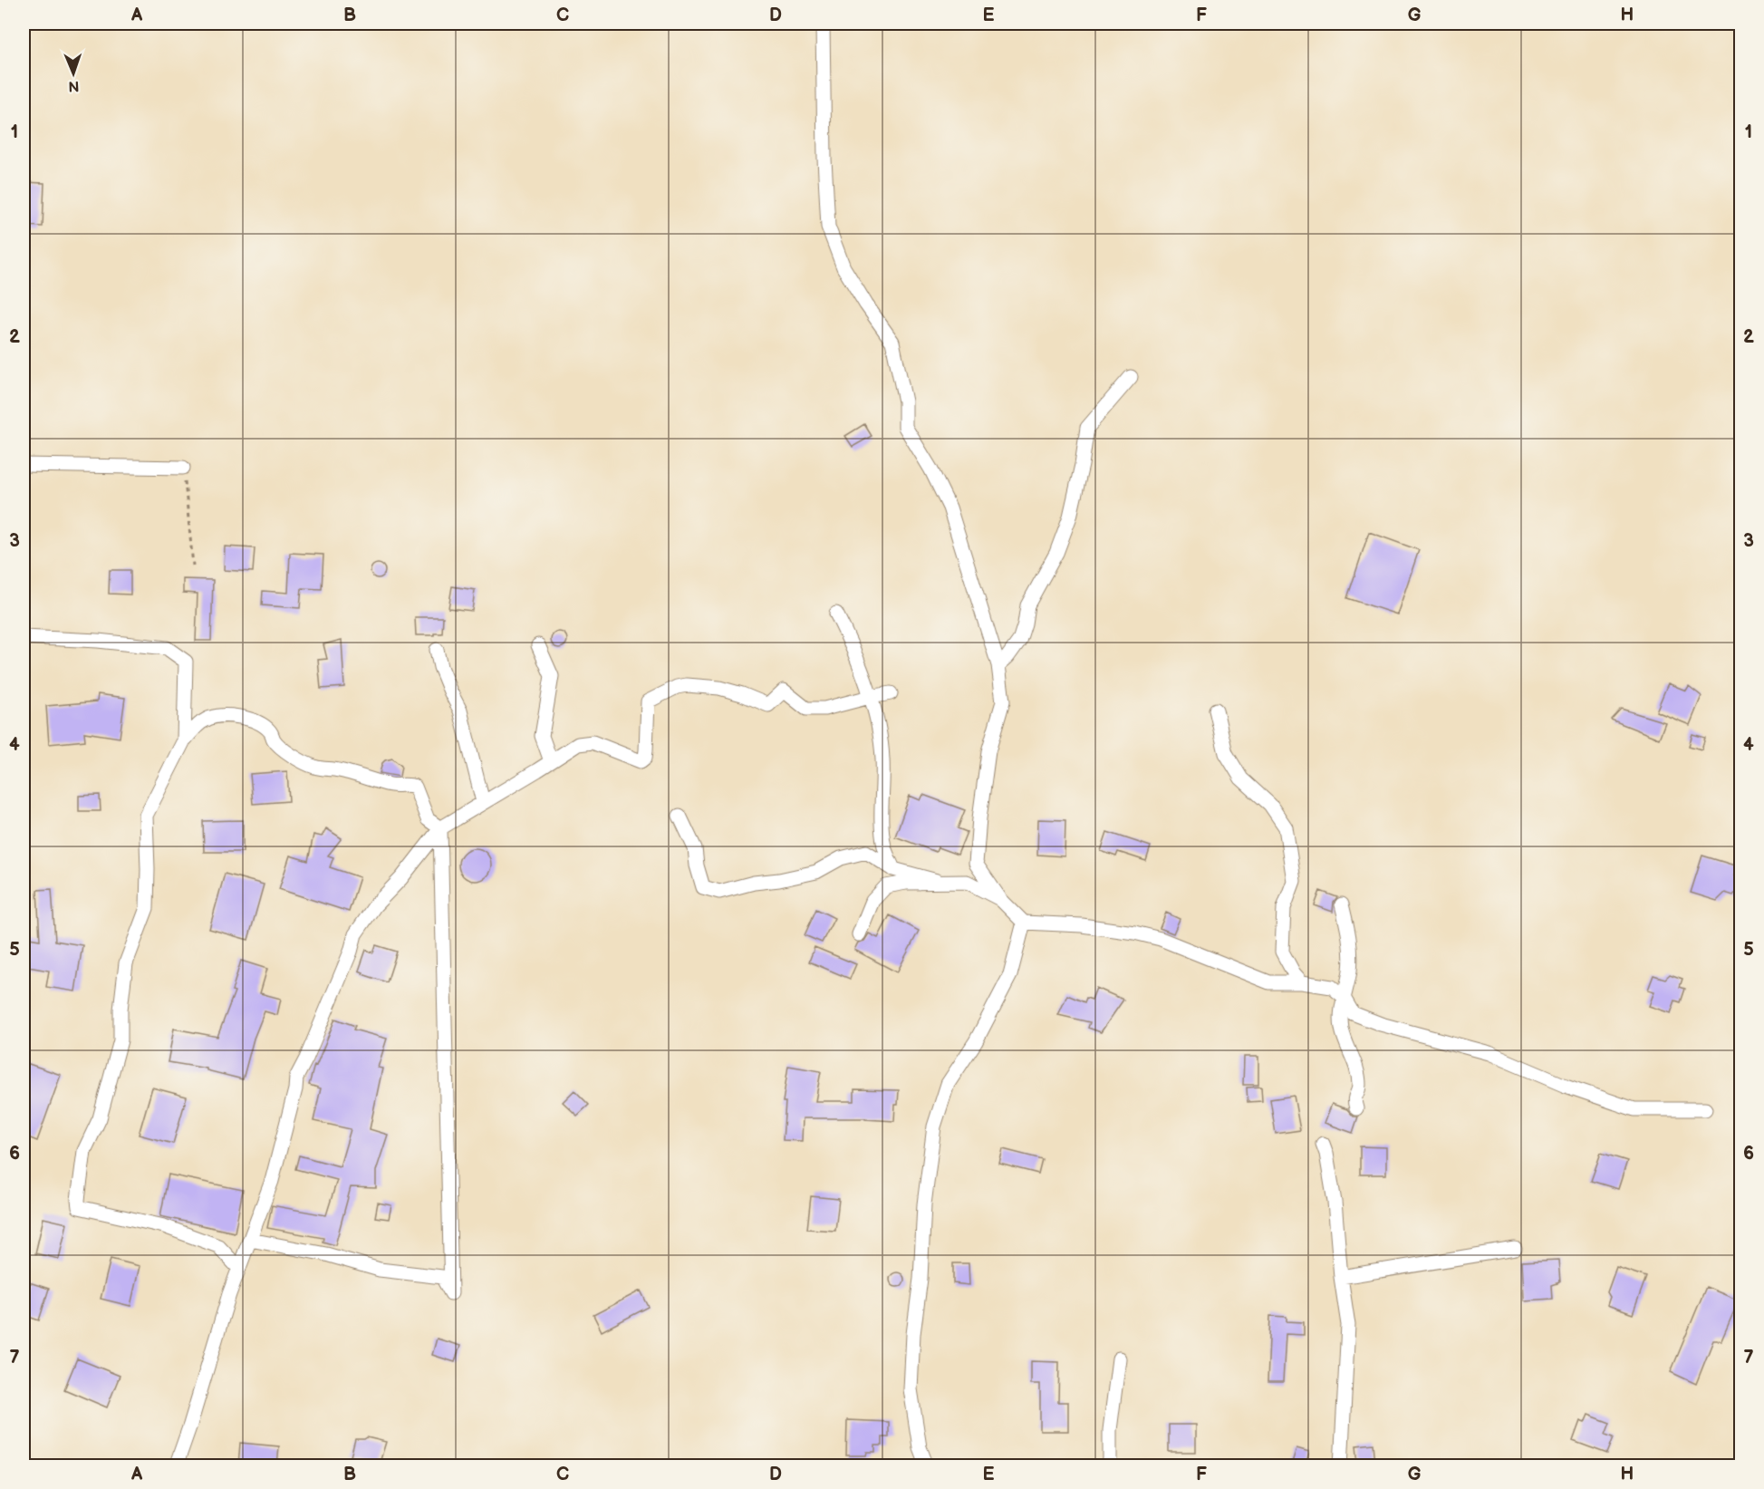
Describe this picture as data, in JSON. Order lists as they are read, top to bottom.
{
  "north": "bottom",
  "grid": {
    "columns": [
      "A",
      "B",
      "C",
      "D",
      "E",
      "F",
      "G",
      "H"
    ],
    "rows": [
      "1",
      "2",
      "3",
      "4",
      "5",
      "6",
      "7"
    ]
  }
}
